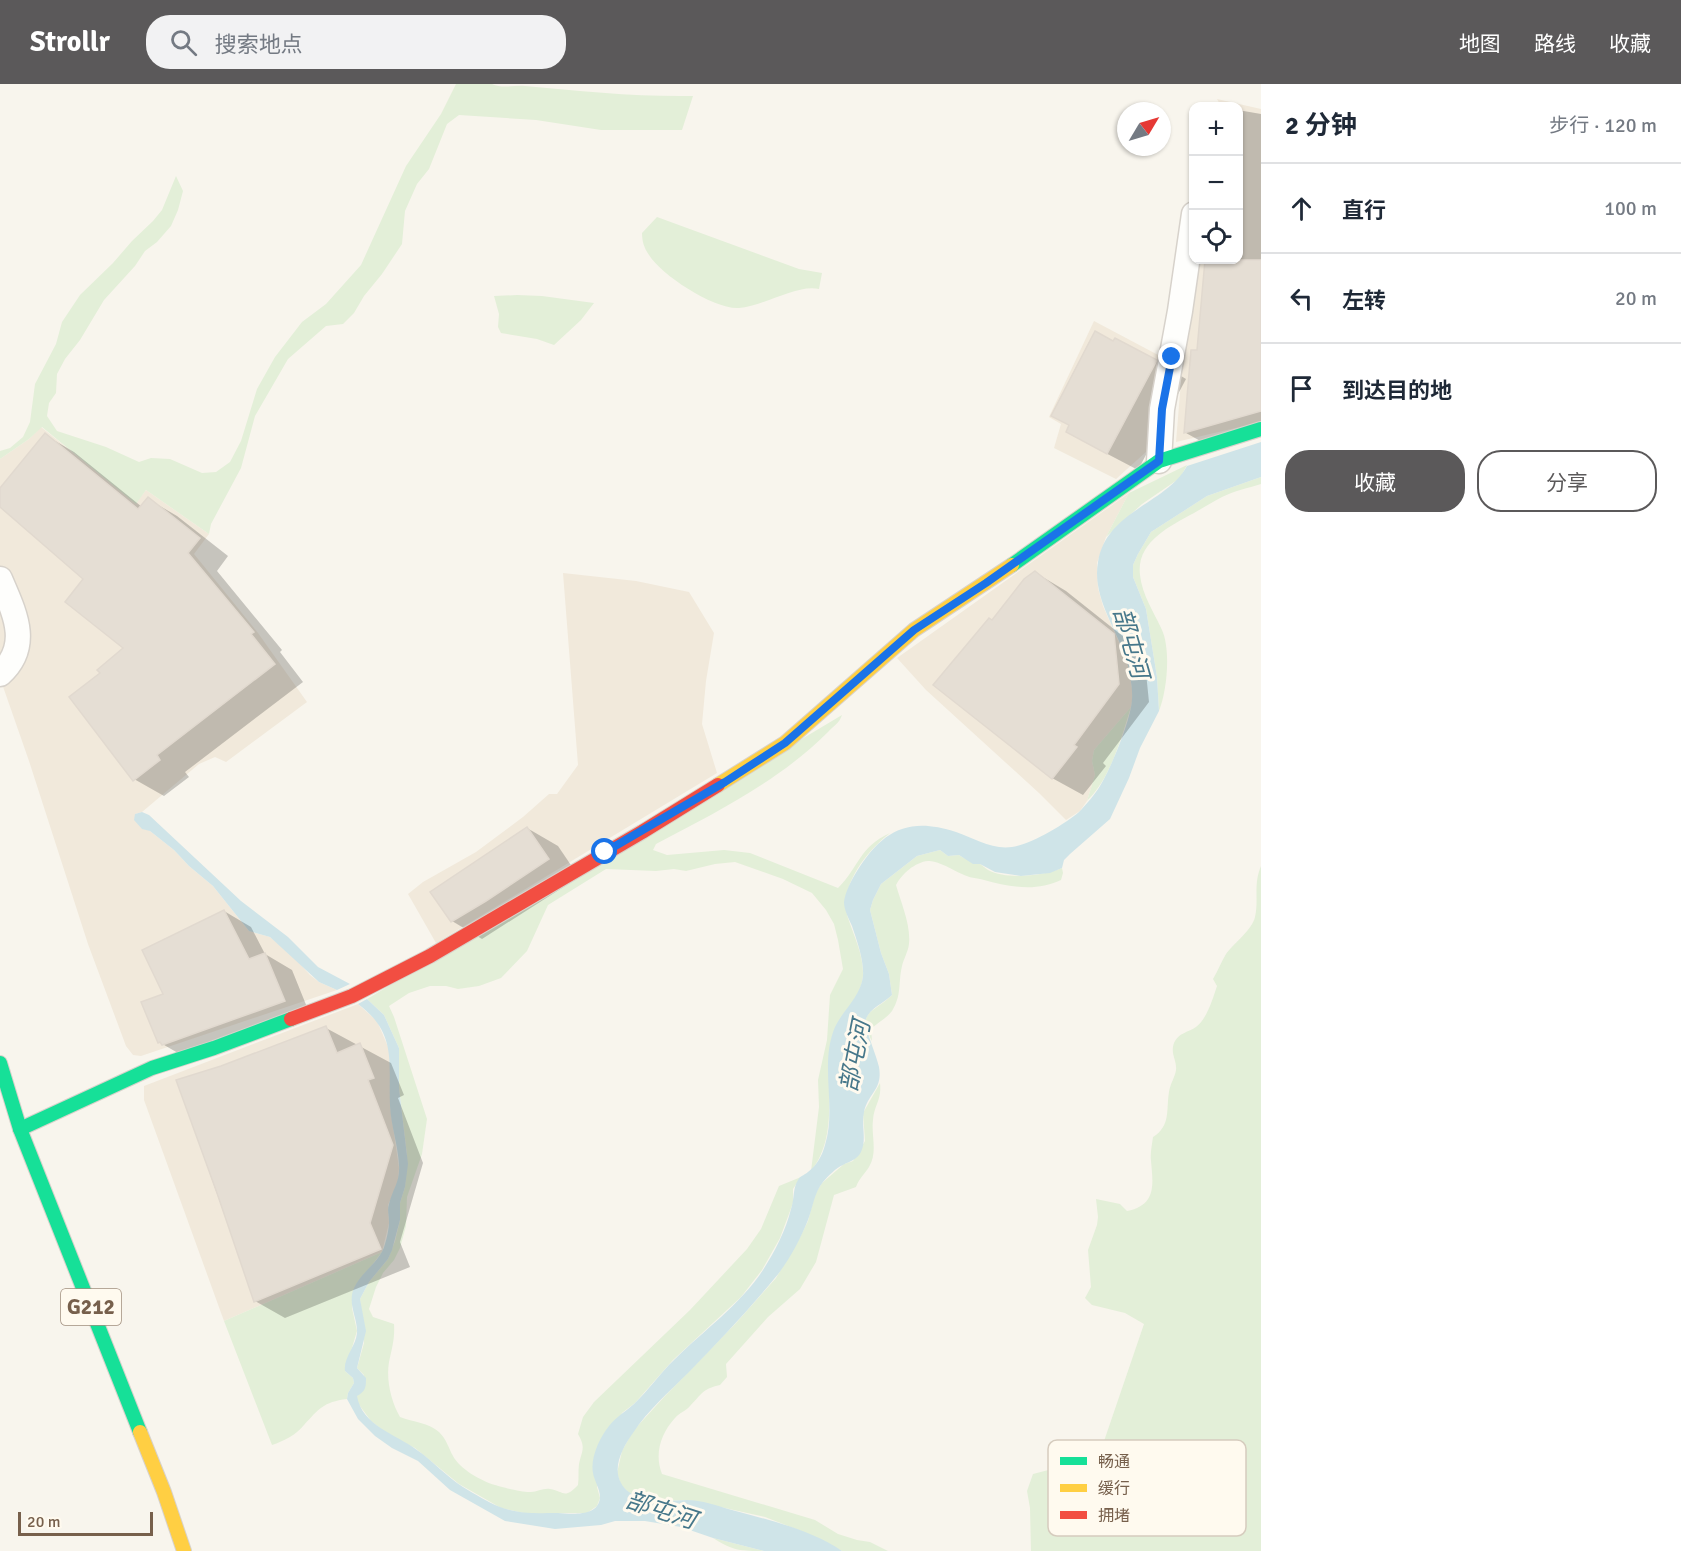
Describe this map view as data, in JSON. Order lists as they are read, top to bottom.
{
  "streets": {
    "main road": ["G212"]
  },
  "water": ["部屯河"],
  "legend": ["畅通", "缓行", "拥堵"],
  "scale_bar": "20 m",
  "north": "top right",
  "page": {
    "header": "Strollr",
    "search": "搜索地点",
    "nav": ["地图", "路线", "收藏"],
    "heading": ["2 分钟", "步行 · 120 m"],
    "map_buttons": ["+", "−"],
    "list": [
      ["直行", "100 m"],
      ["左转", "20 m"],
      "到达目的地"
    ],
    "buttons": ["收藏", "分享"],
    "scale": "20 m"
  }
}
